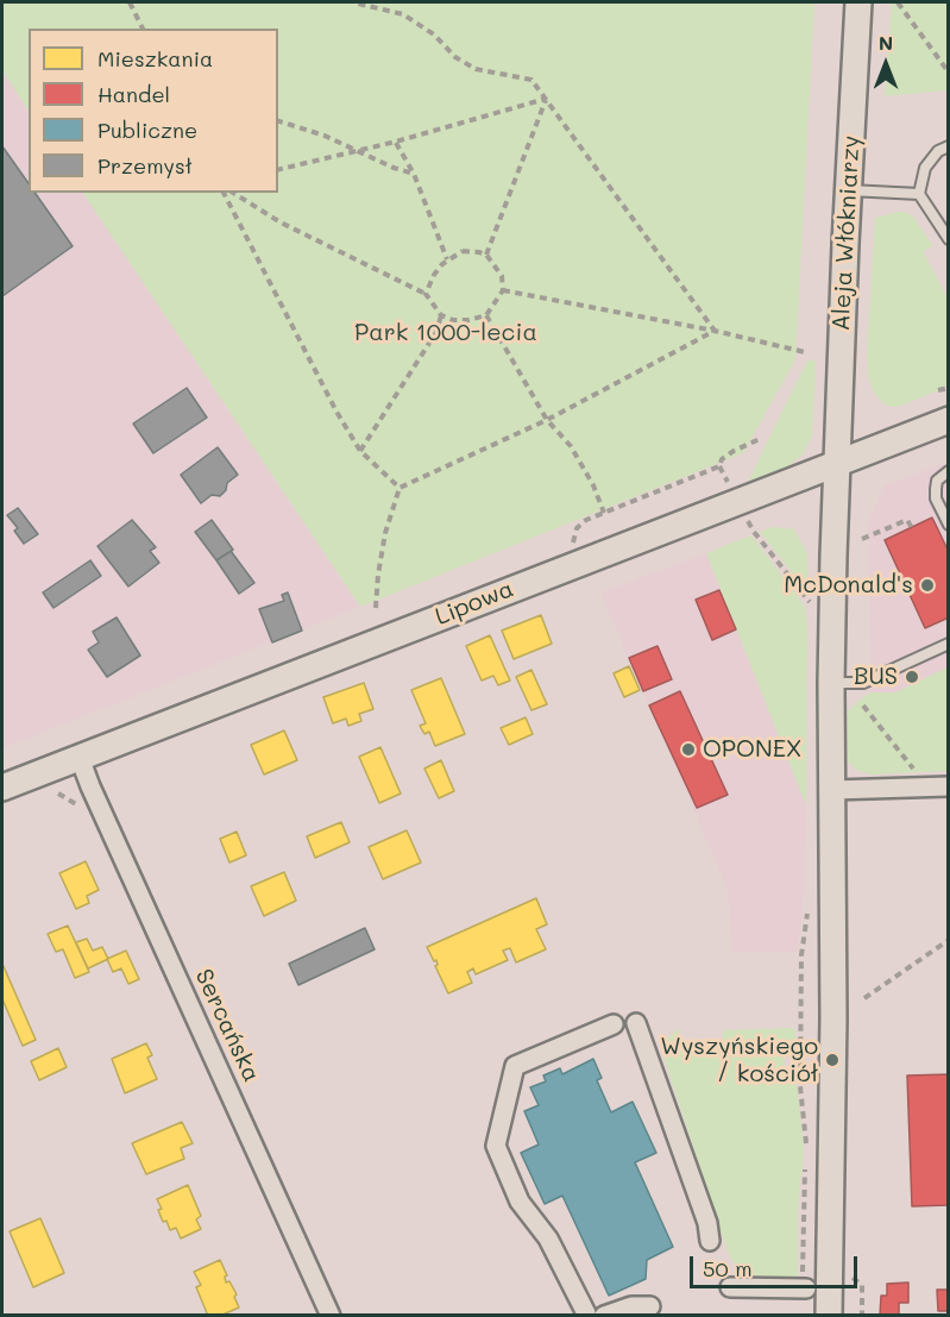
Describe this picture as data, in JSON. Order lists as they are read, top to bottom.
{
  "streets": {
    "main road": ["Aleja Włókniarzy", "Lipowa"],
    "street": ["Sercańska"]
  },
  "crossings": [
    ["Aleja Włókniarzy", "Lipowa"],
    ["Lipowa", "Sercańska"]
  ],
  "parks": ["Park 1000-lecia"],
  "places": [
    "McDonald's",
    "BUS",
    "OPONEX",
    "Wyszyńskiego / kościół"
  ],
  "legend": [
    "Mieszkania",
    "Handel",
    "Publiczne",
    "Przemysł"
  ],
  "scale_bar": "50 m",
  "north": "top"
}
